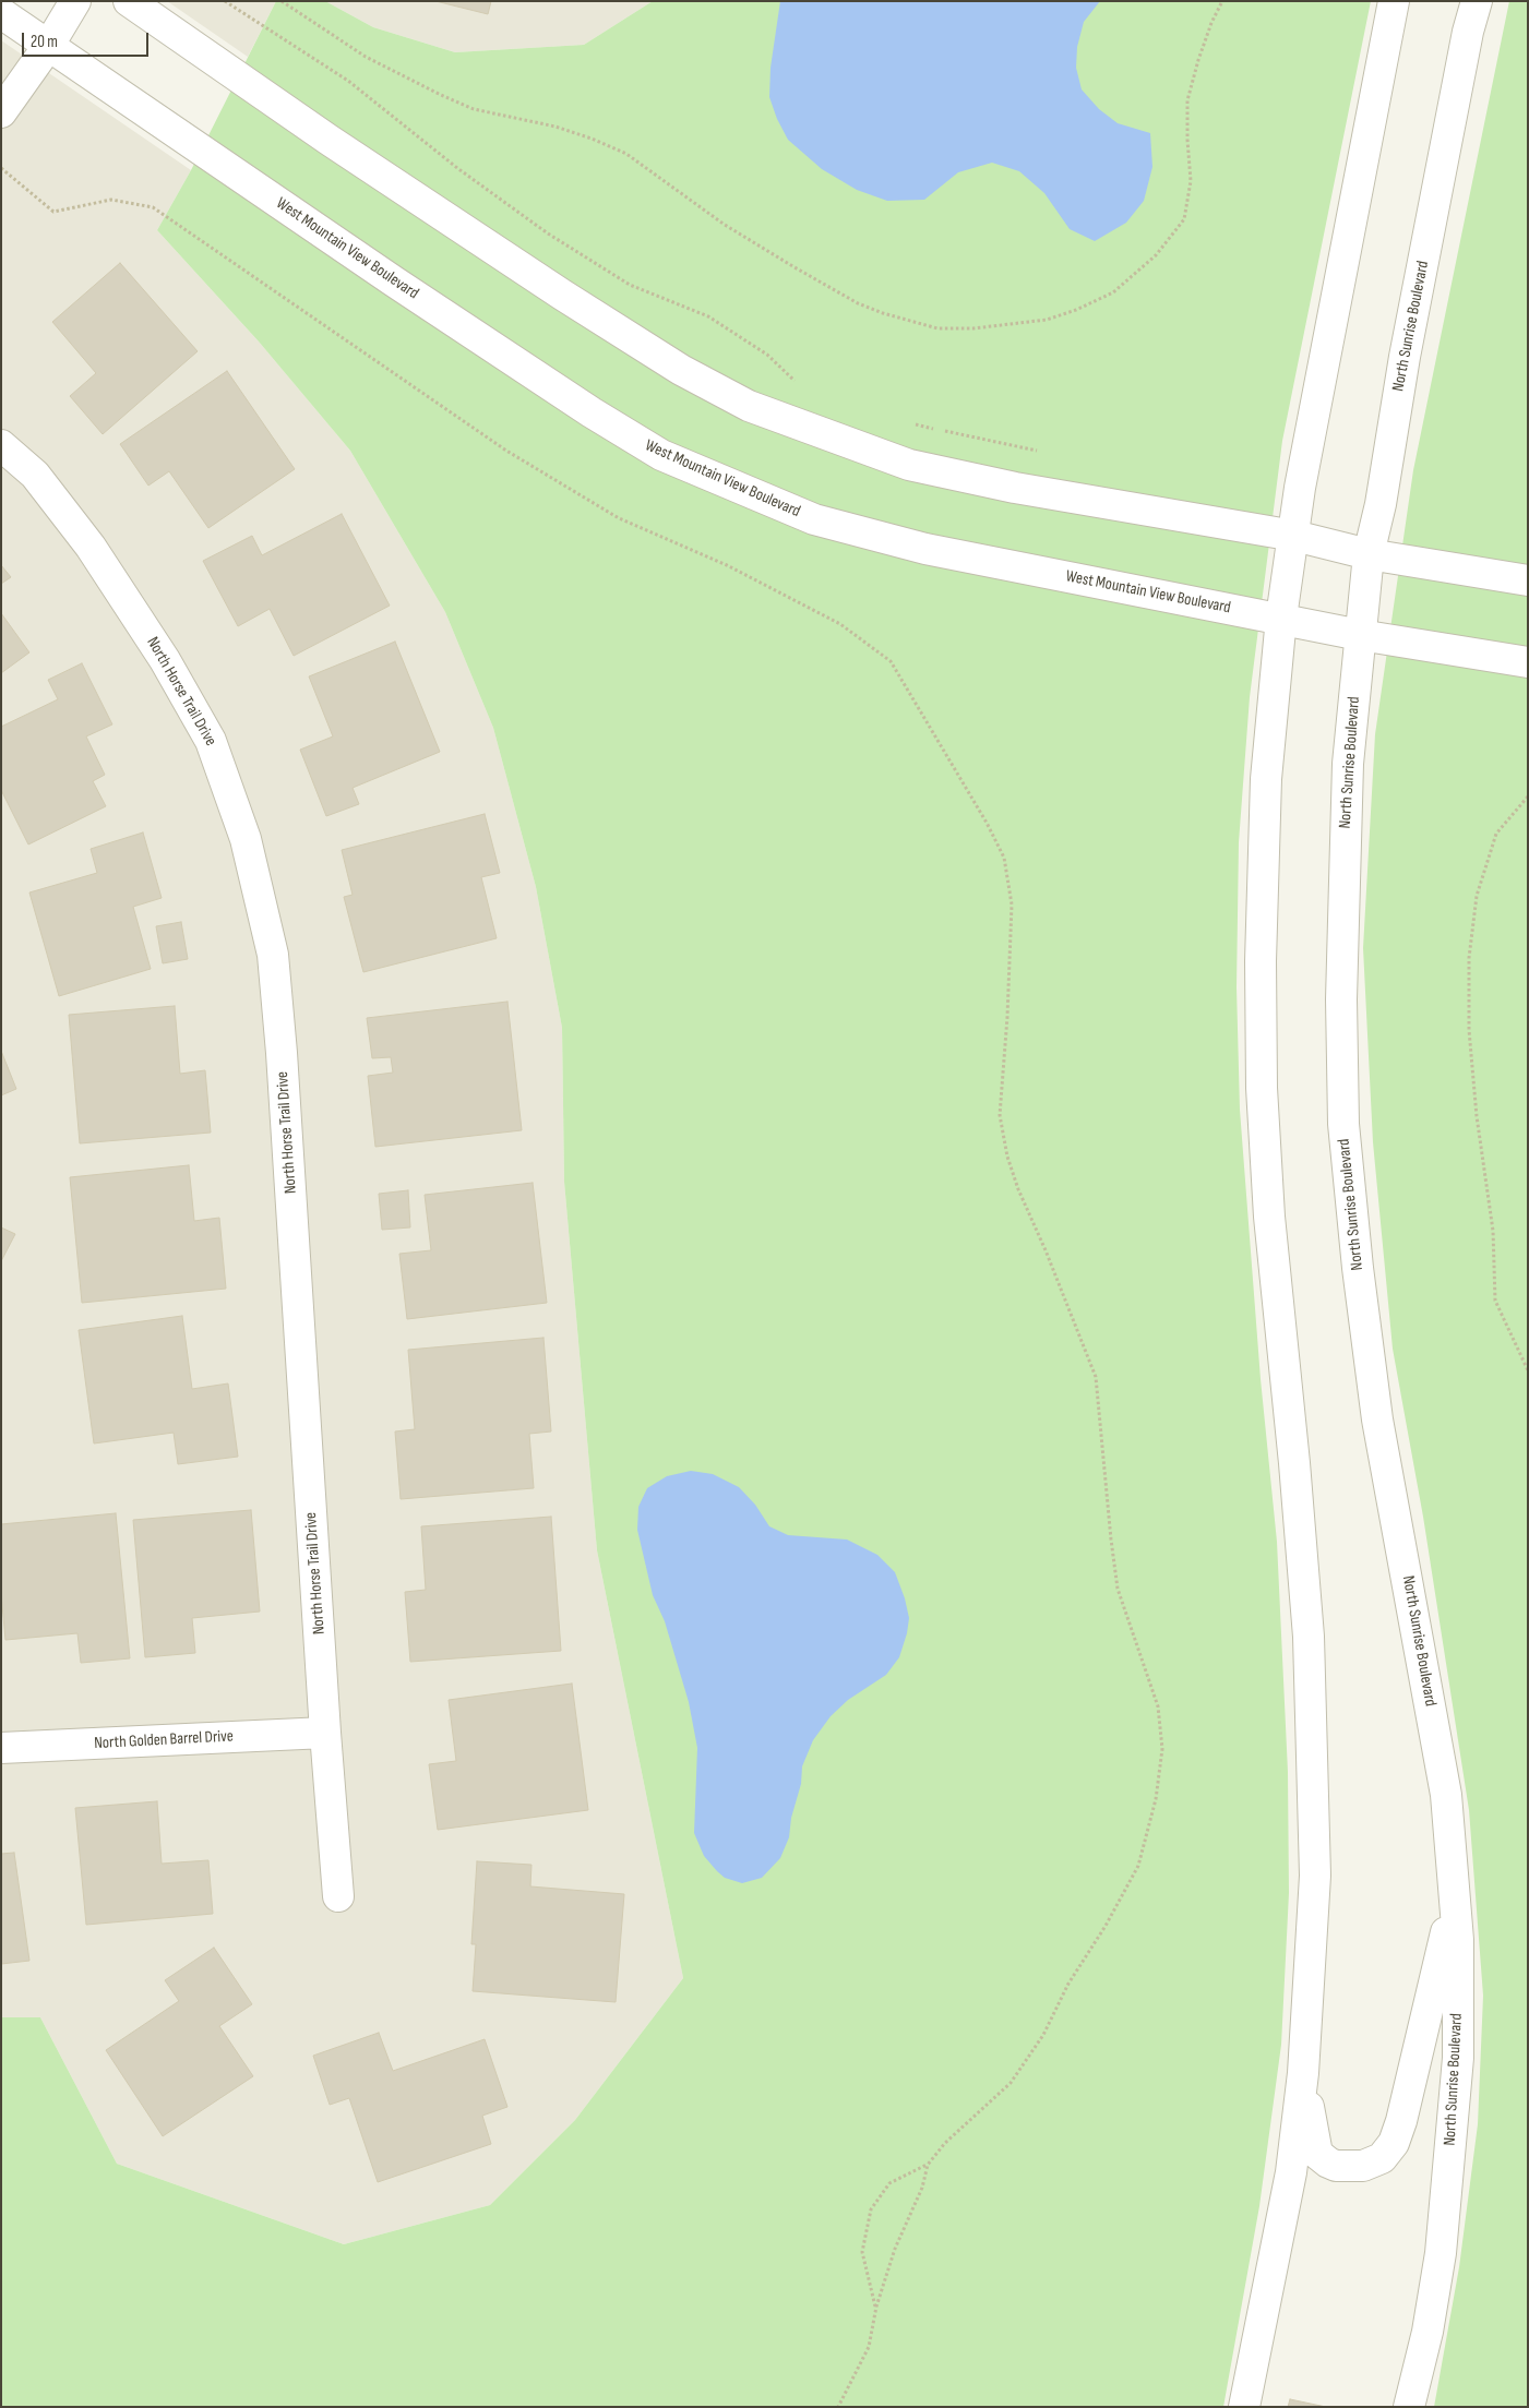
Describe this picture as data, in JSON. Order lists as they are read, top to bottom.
{
  "streets": {
    "street": [
      "West Mountain View Boulevard",
      "North Sunrise Boulevard",
      "North Horse Trail Drive",
      "North Golden Barrel Drive"
    ]
  },
  "crossings": [
    ["West Mountain View Boulevard", "North Sunrise Boulevard"],
    ["North Horse Trail Drive", "North Golden Barrel Drive"]
  ],
  "scale_bar": "20 m"
}
